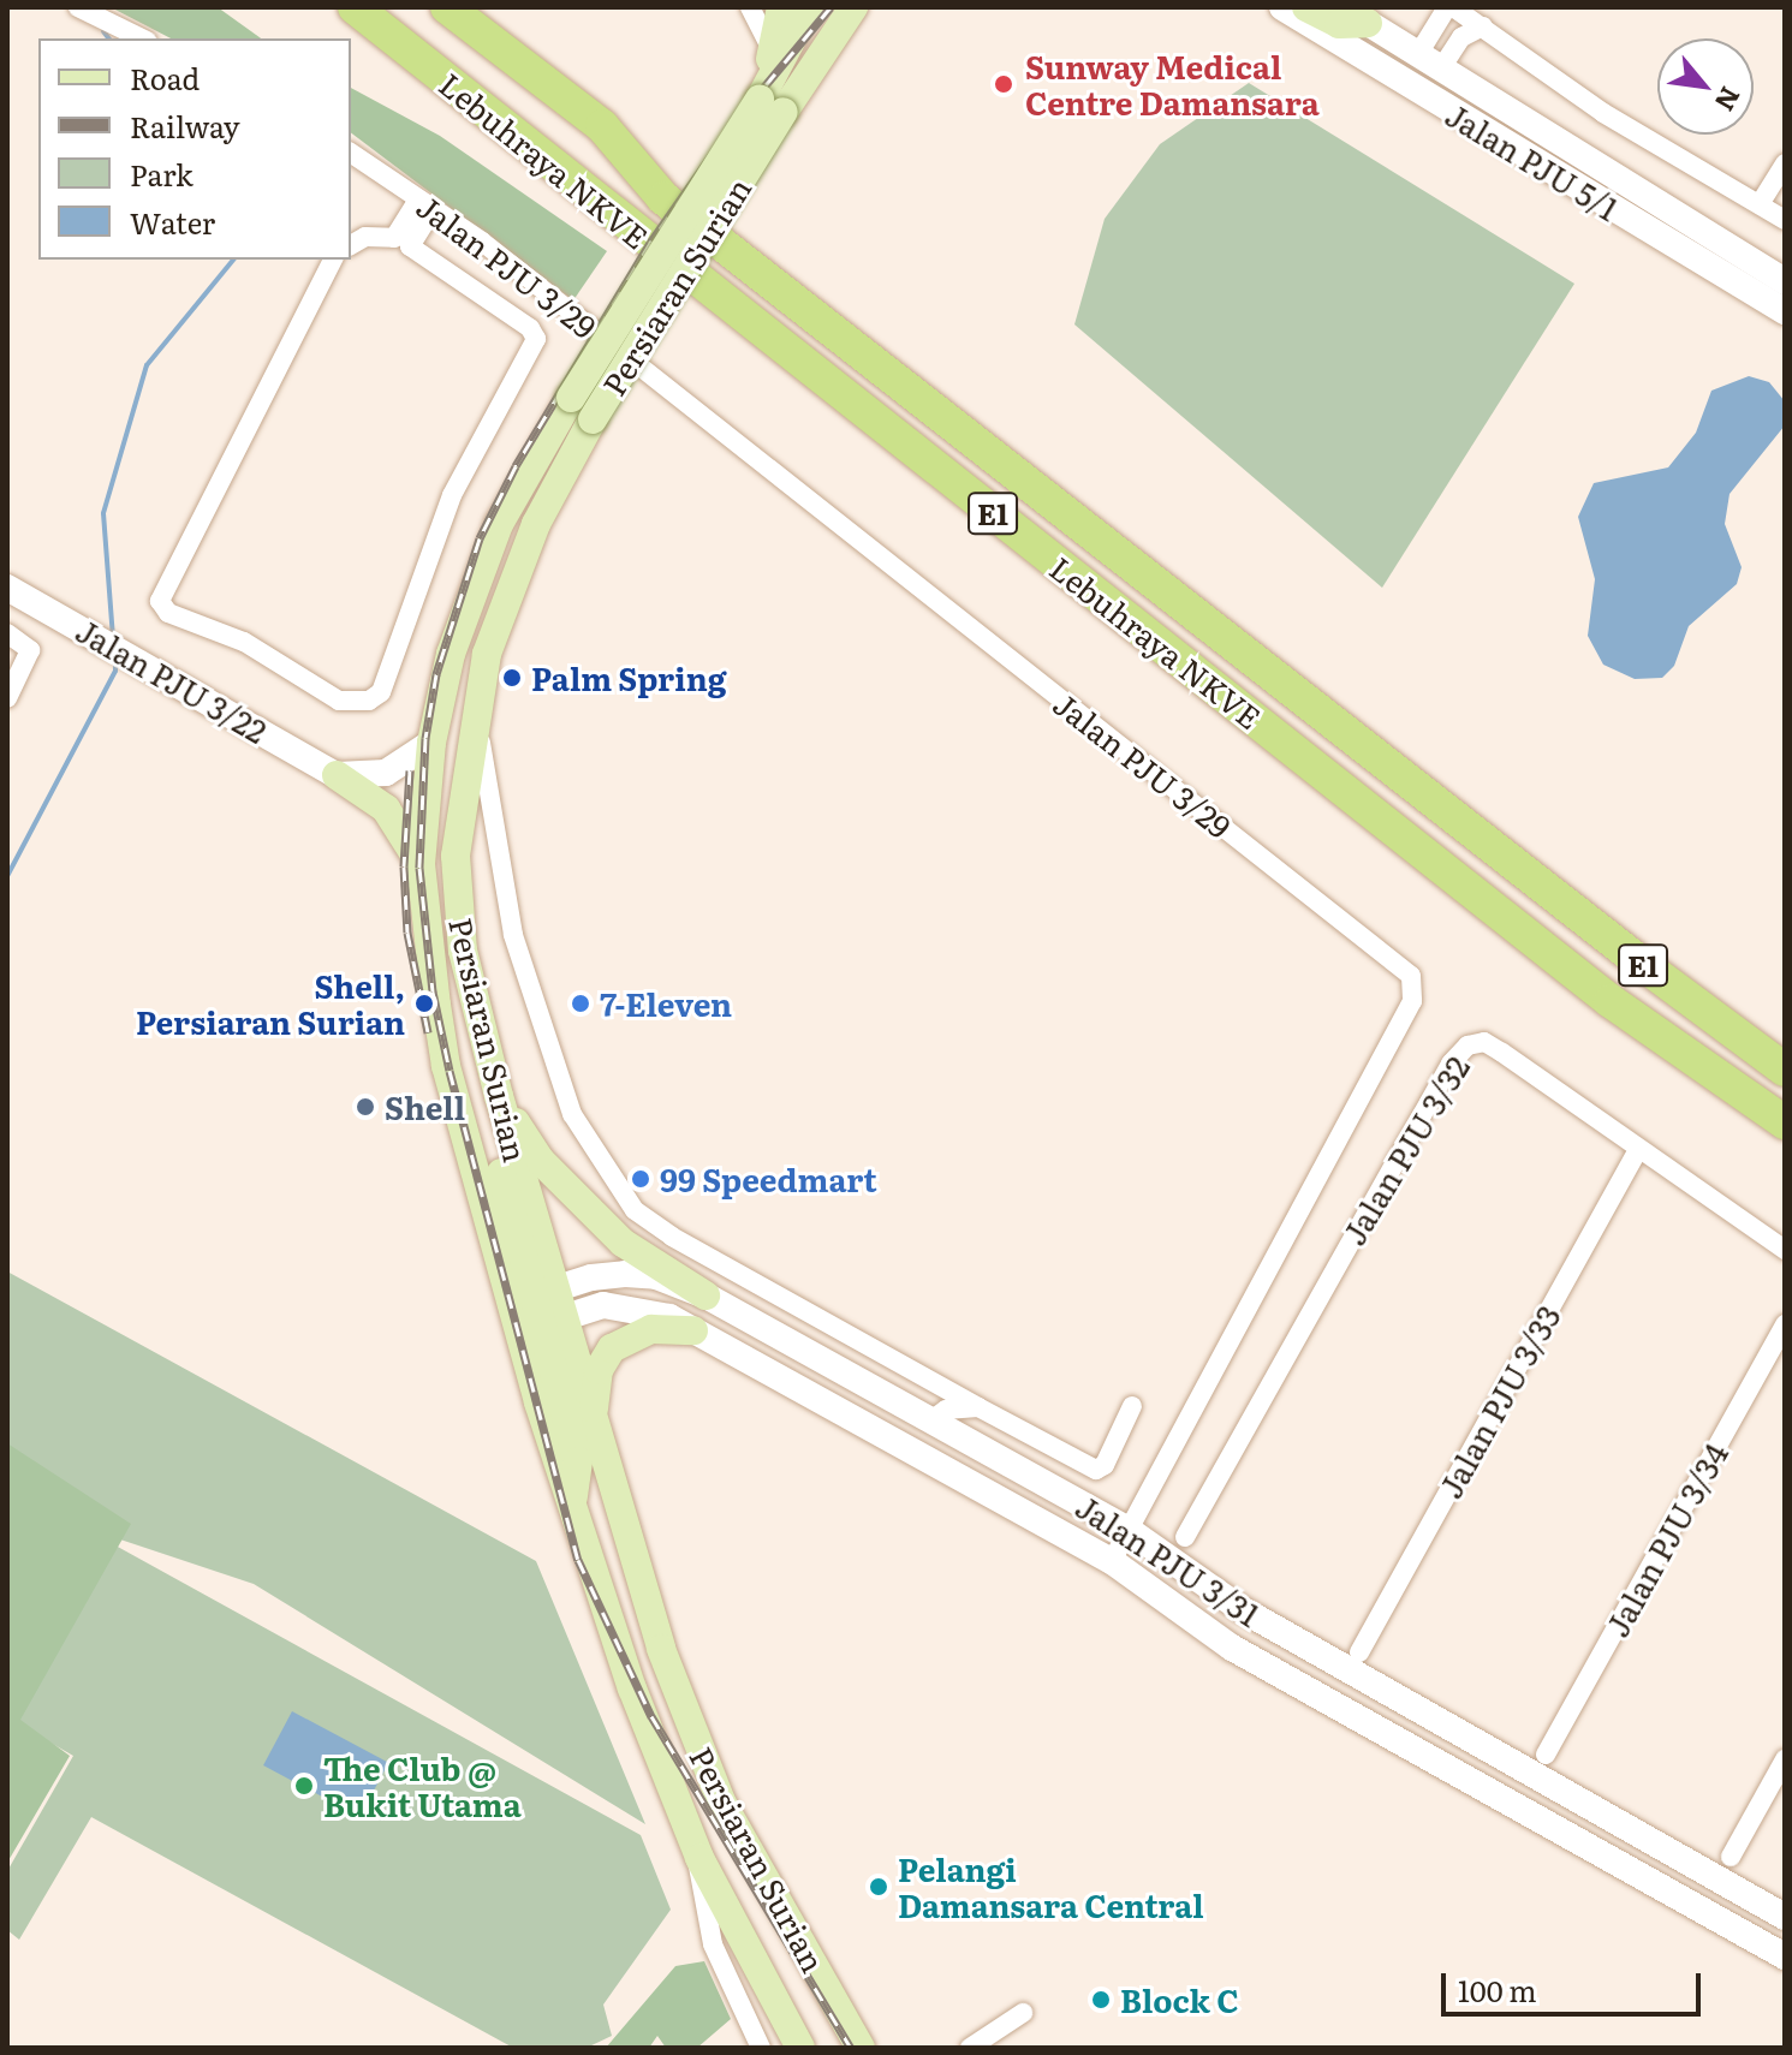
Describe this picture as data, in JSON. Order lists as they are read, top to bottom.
{
  "streets": {
    "highway": ["Lebuhraya NKVE", "E1"],
    "main road": ["Persiaran Surian"],
    "street": [
      "Jalan PJU 5/1",
      "Jalan PJU 3/29",
      "Jalan PJU 3/22",
      "Jalan PJU 3/32",
      "Jalan PJU 3/33",
      "Jalan PJU 3/34",
      "Jalan PJU 3/31"
    ]
  },
  "crossings": [
    ["Jalan PJU 3/29", "Jalan PJU 3/31"],
    ["Persiaran Surian", "Jalan PJU 3/31"],
    ["Jalan PJU 3/32", "Jalan PJU 3/33"]
  ],
  "places": [
    "Sunway Medical Centre Damansara",
    "Palm Spring",
    "Shell, Persiaran Surian",
    "7-Eleven",
    "Shell",
    "99 Speedmart",
    "The Club @ Bukit Utama",
    "Pelangi Damansara Central",
    "Block C"
  ],
  "legend": [
    "Road",
    "Railway",
    "Park",
    "Water"
  ],
  "scale_bar": "100 m",
  "north": "bottom right"
}
